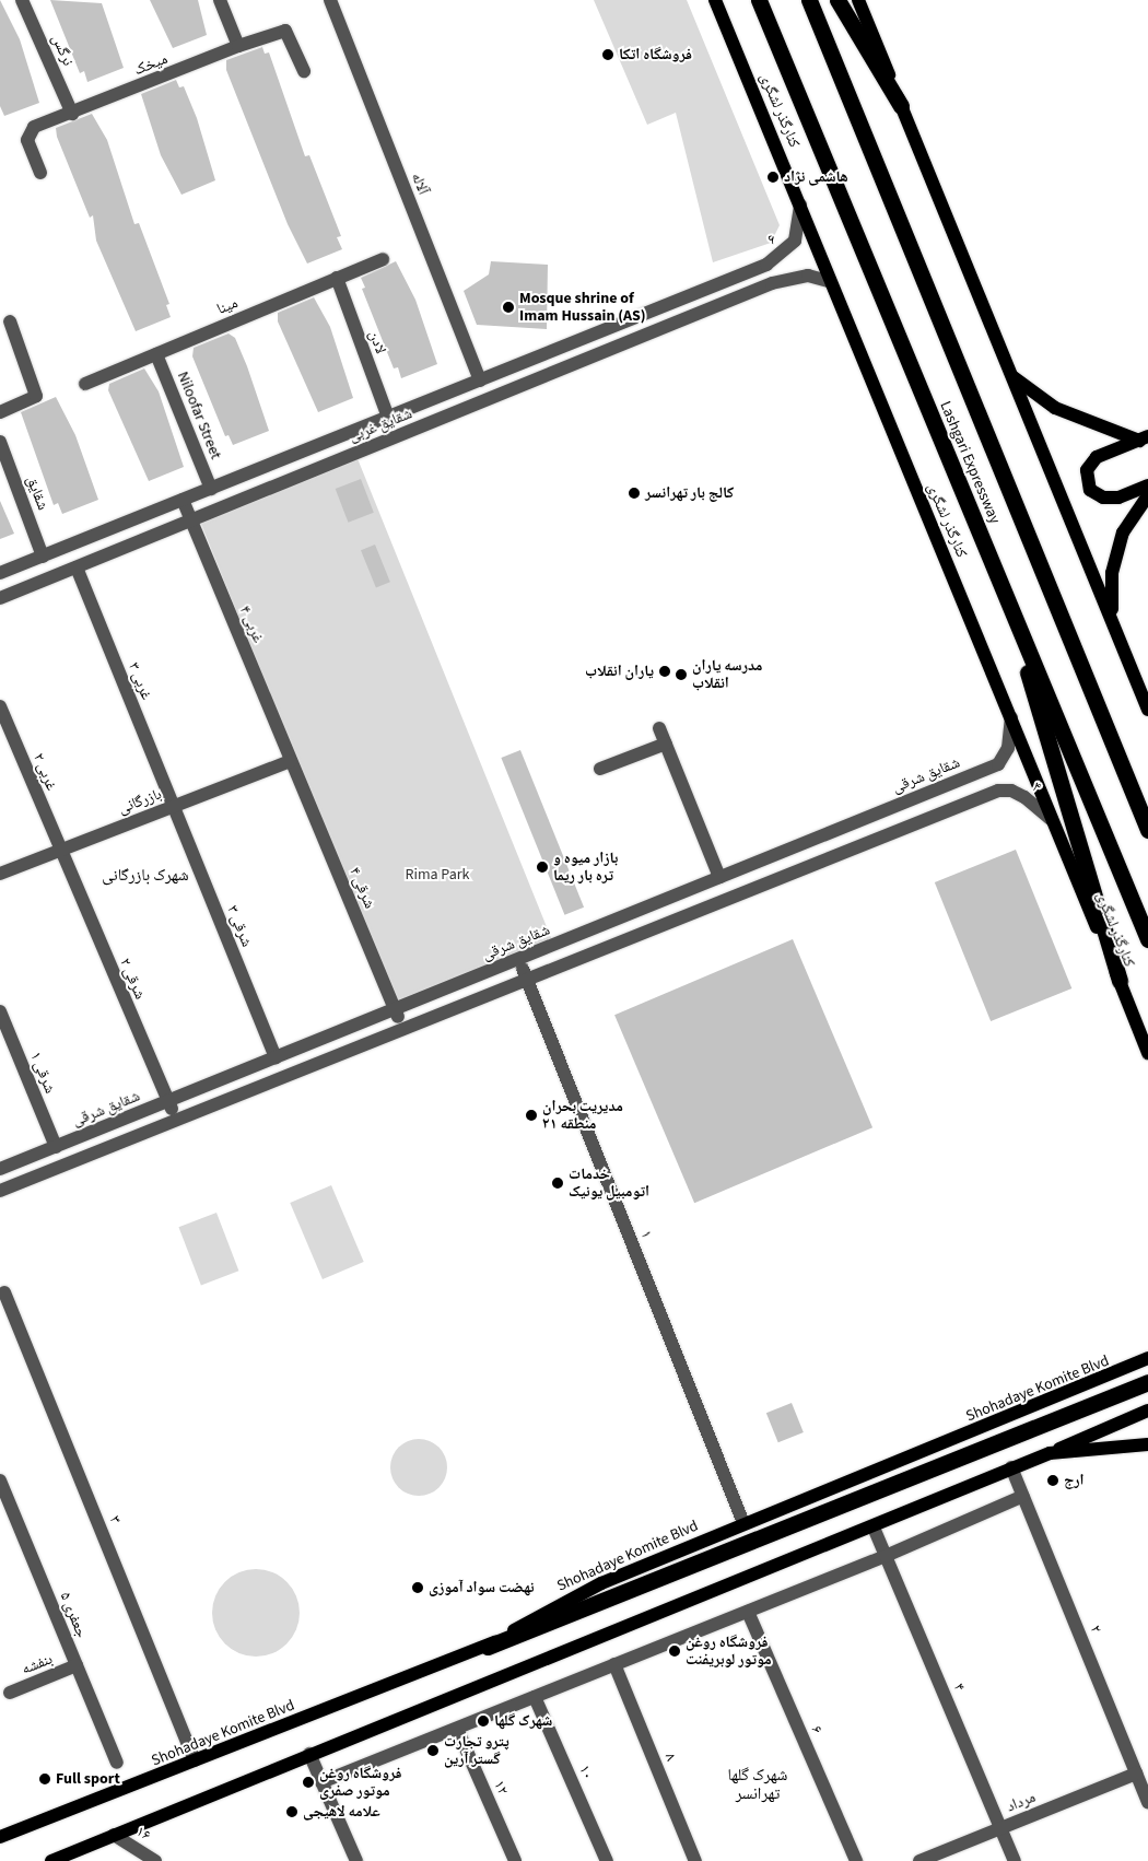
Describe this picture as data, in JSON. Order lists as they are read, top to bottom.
{
  "streets": {
    "highway": ["Lashgari Expressway"],
    "main road": ["کنارگذر لشگری", "Shohadaye Komite Blvd"],
    "street": [
      "نرگس",
      "میخک",
      "آلاله",
      "۶",
      "مینا",
      "لادن",
      "Niloofar Street",
      "شقایق غربی",
      "شقایق",
      "۴ غربی",
      "۳ غربی",
      "۲ غربی",
      "شقایق شرقی",
      "۴",
      "بازرگانی",
      "۴ شرقی",
      "۳ شرقی",
      "۲ شرقی",
      "۱ شرقی",
      "۱",
      "۳",
      "جعفری ۵",
      "۲",
      "بنفشه",
      "۸",
      "۱۰",
      "۱۲",
      "مرداد",
      "۱۶"
    ]
  },
  "crossings": [
    ["نرگس", "میخک"],
    ["کنارگذر لشگری", "۶"],
    ["کنارگذر لشگری", "شقایق غربی"],
    ["کنارگذر لشگری", "شقایق شرقی"],
    ["کنارگذر لشگری", "۴"],
    ["آلاله", "شقایق غربی"],
    ["۶", "شقایق غربی"],
    ["مینا", "لادن"],
    ["مینا", "Niloofar Street"],
    ["لادن", "شقایق غربی"],
    ["Niloofar Street", "شقایق غربی"],
    ["شقایق غربی", "شقایق"],
    ["شقایق غربی", "۴ غربی"],
    ["شقایق غربی", "۳ غربی"],
    ["۴ غربی", "بازرگانی"],
    ["۴ غربی", "۴ شرقی"],
    ["۳ غربی", "بازرگانی"],
    ["۳ غربی", "۳ شرقی"],
    ["۲ غربی", "بازرگانی"],
    ["۲ غربی", "۲ شرقی"],
    ["شقایق شرقی", "۴ شرقی"],
    ["شقایق شرقی", "۳ شرقی"],
    ["شقایق شرقی", "۲ شرقی"],
    ["شقایق شرقی", "۱ شرقی"],
    ["شقایق شرقی", "۱"],
    ["۴", "۱"],
    ["۴", "مرداد"],
    ["بازرگانی", "۴ شرقی"],
    ["بازرگانی", "۳ شرقی"],
    ["بازرگانی", "۲ شرقی"],
    ["۱", "Shohadaye Komite Blvd"],
    ["Shohadaye Komite Blvd", "۳"],
    ["جعفری ۵", "بنفشه"],
    ["۲", "مرداد"]
  ],
  "districts": ["شهرک بازرگانی", "شهرک گلها تهرانسر"],
  "parks": ["Rima Park"],
  "places": [
    "فروشگاه اتکا",
    "هاشمی نژاد",
    "Mosque shrine of Imam Hussain (AS)",
    "کالج بار تهرانسر",
    "یاران انقلاب",
    "مدرسه یاران انقلاب",
    "بازار میوه و تره بار ریما",
    "مدیریت بحران منطقه ۲۱",
    "خدمات اتومبیل یونیک",
    "ارج",
    "نهضت سواد آموزی",
    "فروشگاه روغن موتور لوبریفنت",
    "شهرک گلها",
    "پترو تجارت گستر آرین",
    "Full sport",
    "فروشگاه روغن موتور صفری",
    "علامه لاهیجی"
  ]
}
